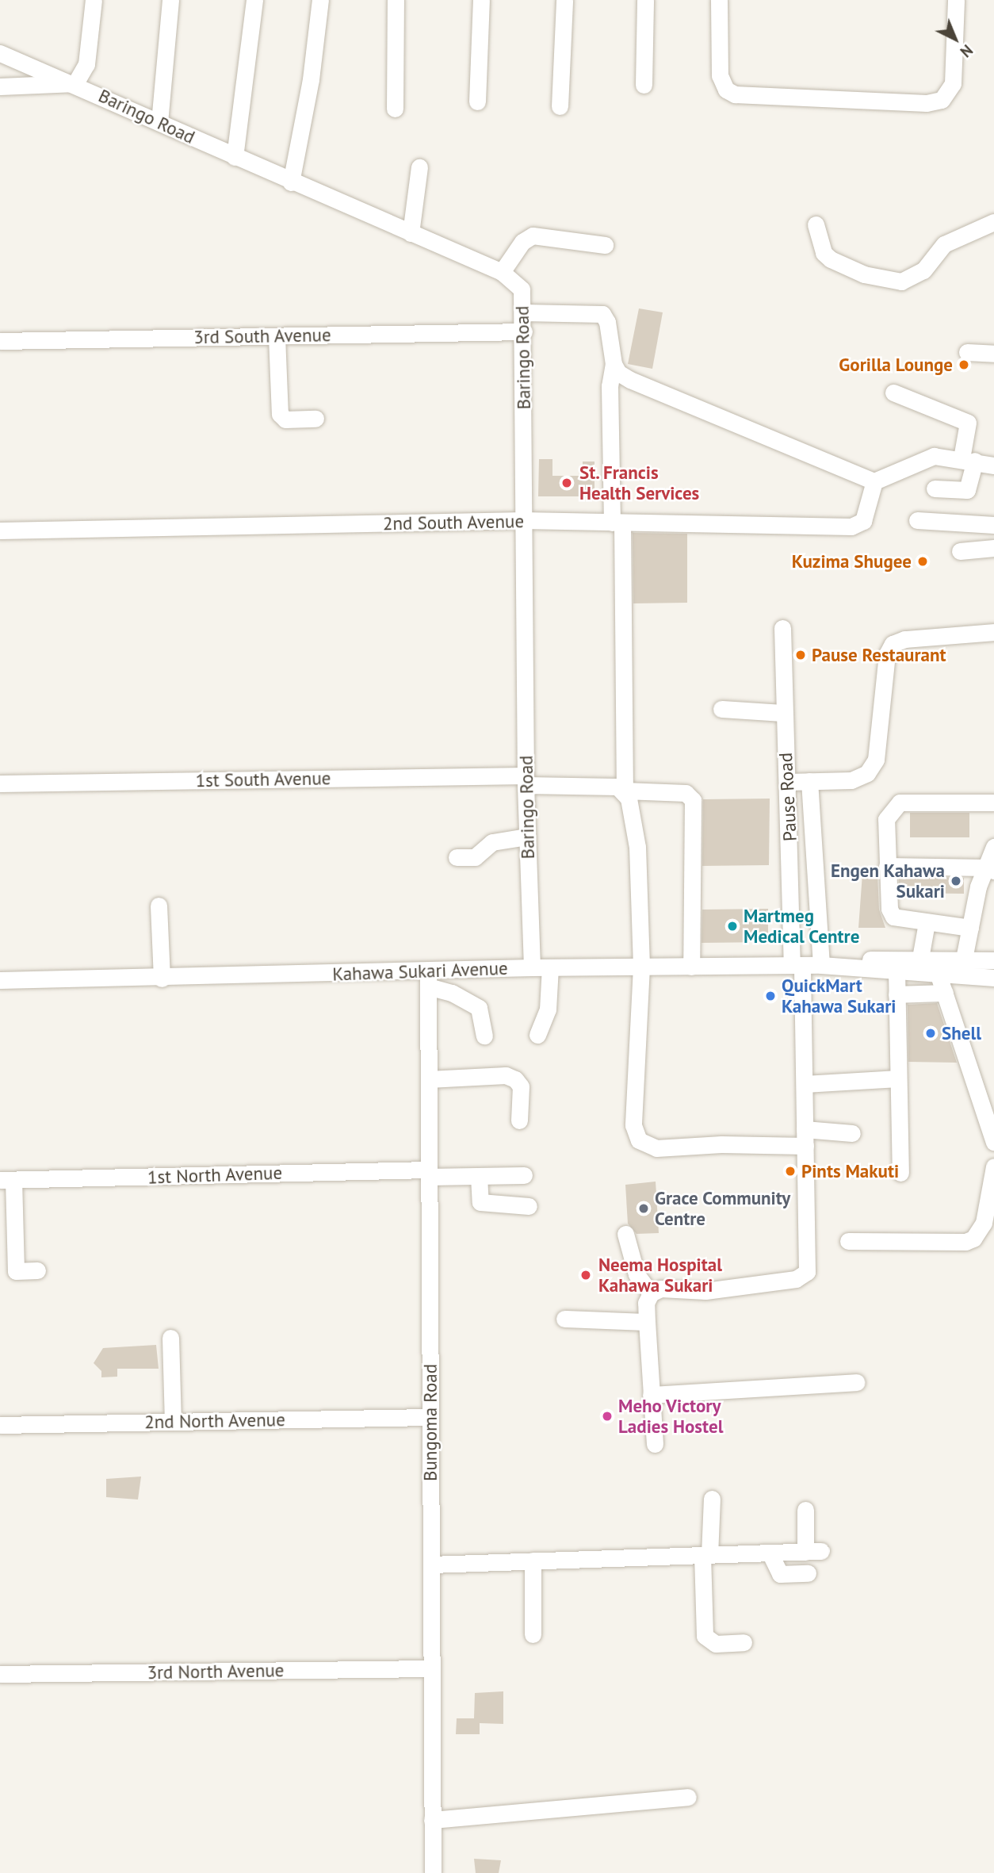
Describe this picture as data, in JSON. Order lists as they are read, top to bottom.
{
  "streets": {
    "street": [
      "Baringo Road",
      "3rd South Avenue",
      "2nd South Avenue",
      "1st South Avenue",
      "Pause Road",
      "Kahawa Sukari Avenue",
      "1st North Avenue",
      "2nd North Avenue",
      "Bungoma Road",
      "3rd North Avenue"
    ]
  },
  "crossings": [
    ["Baringo Road", "3rd South Avenue"],
    ["Baringo Road", "2nd South Avenue"],
    ["Baringo Road", "1st South Avenue"],
    ["Baringo Road", "Kahawa Sukari Avenue"],
    ["1st South Avenue", "Kahawa Sukari Avenue"],
    ["Pause Road", "Kahawa Sukari Avenue"],
    ["Kahawa Sukari Avenue", "Bungoma Road"],
    ["1st North Avenue", "Bungoma Road"],
    ["2nd North Avenue", "Bungoma Road"],
    ["Bungoma Road", "3rd North Avenue"]
  ],
  "places": [
    "Gorilla Lounge",
    "St. Francis Health Services",
    "Kuzima Shugee",
    "Pause Restaurant",
    "Engen Kahawa Sukari",
    "Martmeg Medical Centre",
    "QuickMart Kahawa Sukari",
    "Shell",
    "Pints Makuti",
    "Grace Community Centre",
    "Neema Hospital Kahawa Sukari",
    "Meho Victory Ladies Hostel"
  ],
  "north": "bottom right"
}
